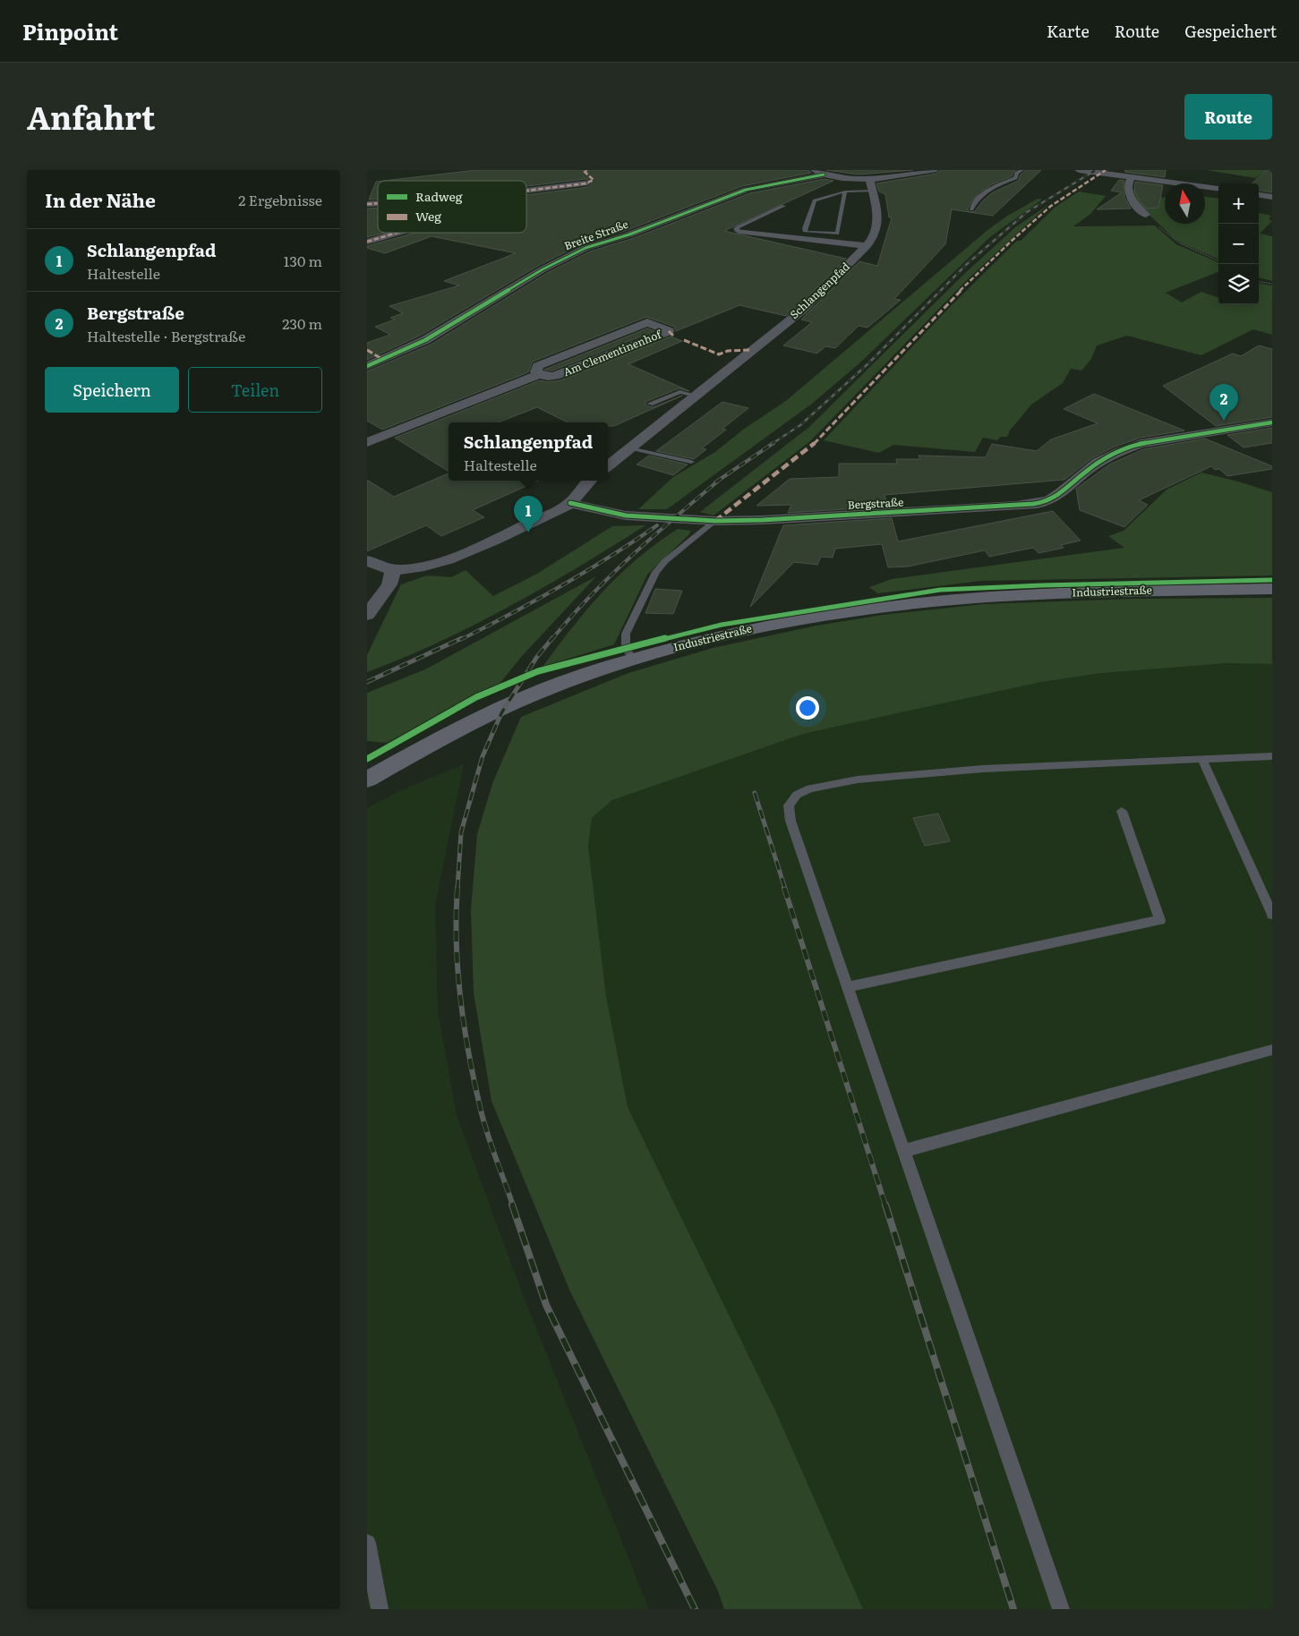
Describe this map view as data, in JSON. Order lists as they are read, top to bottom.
{
  "streets": {
    "main road": ["Industriestraße"],
    "street": [
      "Breite Straße",
      "Schlangenpfad",
      "Am Clementinenhof",
      "Bergstraße"
    ]
  },
  "crossings": [
    ["Breite Straße", "Schlangenpfad"]
  ],
  "legend": ["Radweg", "Weg"],
  "north": "top",
  "page": {
    "header": "Pinpoint",
    "nav": ["Karte", "Route", "Gespeichert"],
    "title": "Anfahrt",
    "buttons": [
      "Route",
      ["Speichern", "Teilen"]
    ],
    "heading": ["In der Nähe", "2 Ergebnisse"],
    "map_buttons": ["+", "−"],
    "list": [
      {
        "mark": "1",
        "name": "Schlangenpfad",
        "note": "Haltestelle",
        "value": "130 m"
      },
      {
        "mark": "2",
        "name": "Bergstraße",
        "note": "Haltestelle · Bergstraße",
        "value": "230 m"
      }
    ],
    "pins": ["2", "1"],
    "popup": ["Schlangenpfad", "Haltestelle"]
  }
}
